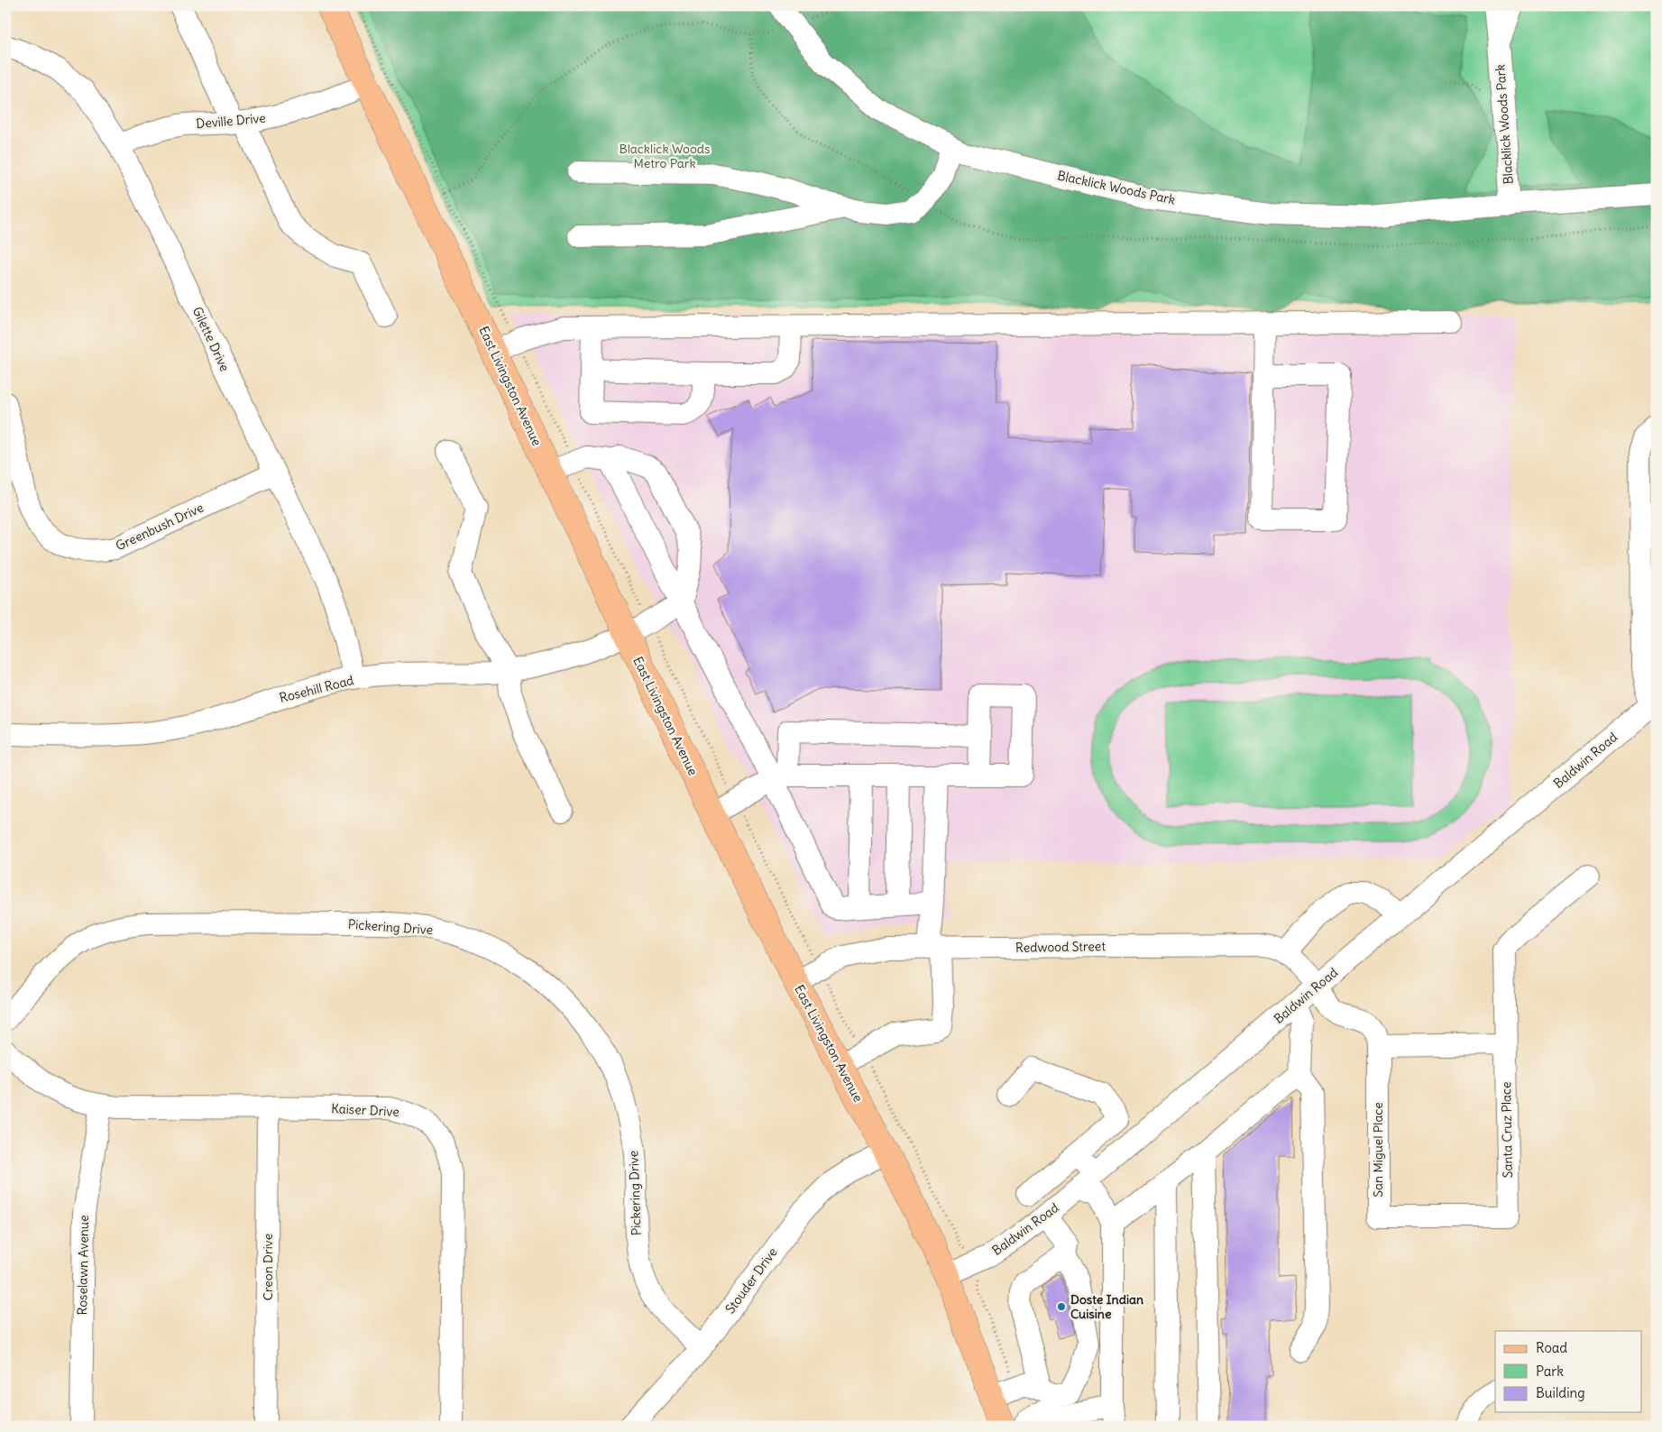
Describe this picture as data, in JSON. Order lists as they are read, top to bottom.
{
  "streets": {
    "main road": ["East Livingston Avenue"],
    "street": [
      "Deville Drive",
      "Blacklick Woods Park",
      "Gilette Drive",
      "Greenbush Drive",
      "Rosehill Road",
      "Baldwin Road",
      "Pickering Drive",
      "Redwood Street",
      "Kaiser Drive",
      "Santa Cruz Place",
      "San Miguel Place",
      "Roselawn Avenue",
      "Creon Drive",
      "Stouder Drive"
    ]
  },
  "crossings": [
    ["Deville Drive", "Gilette Drive"],
    ["Deville Drive", "East Livingston Avenue"],
    ["Gilette Drive", "Greenbush Drive"],
    ["Gilette Drive", "Rosehill Road"],
    ["East Livingston Avenue", "Rosehill Road"],
    ["East Livingston Avenue", "Baldwin Road"],
    ["East Livingston Avenue", "Redwood Street"],
    ["East Livingston Avenue", "Stouder Drive"],
    ["Baldwin Road", "Redwood Street"],
    ["Baldwin Road", "San Miguel Place"],
    ["Pickering Drive", "Stouder Drive"],
    ["Redwood Street", "San Miguel Place"],
    ["Kaiser Drive", "Roselawn Avenue"],
    ["Kaiser Drive", "Creon Drive"],
    ["Santa Cruz Place", "San Miguel Place"]
  ],
  "parks": ["Blacklick Woods Metro Park"],
  "places": ["Doste Indian Cuisine"],
  "legend": ["Road", "Park", "Building"]
}
